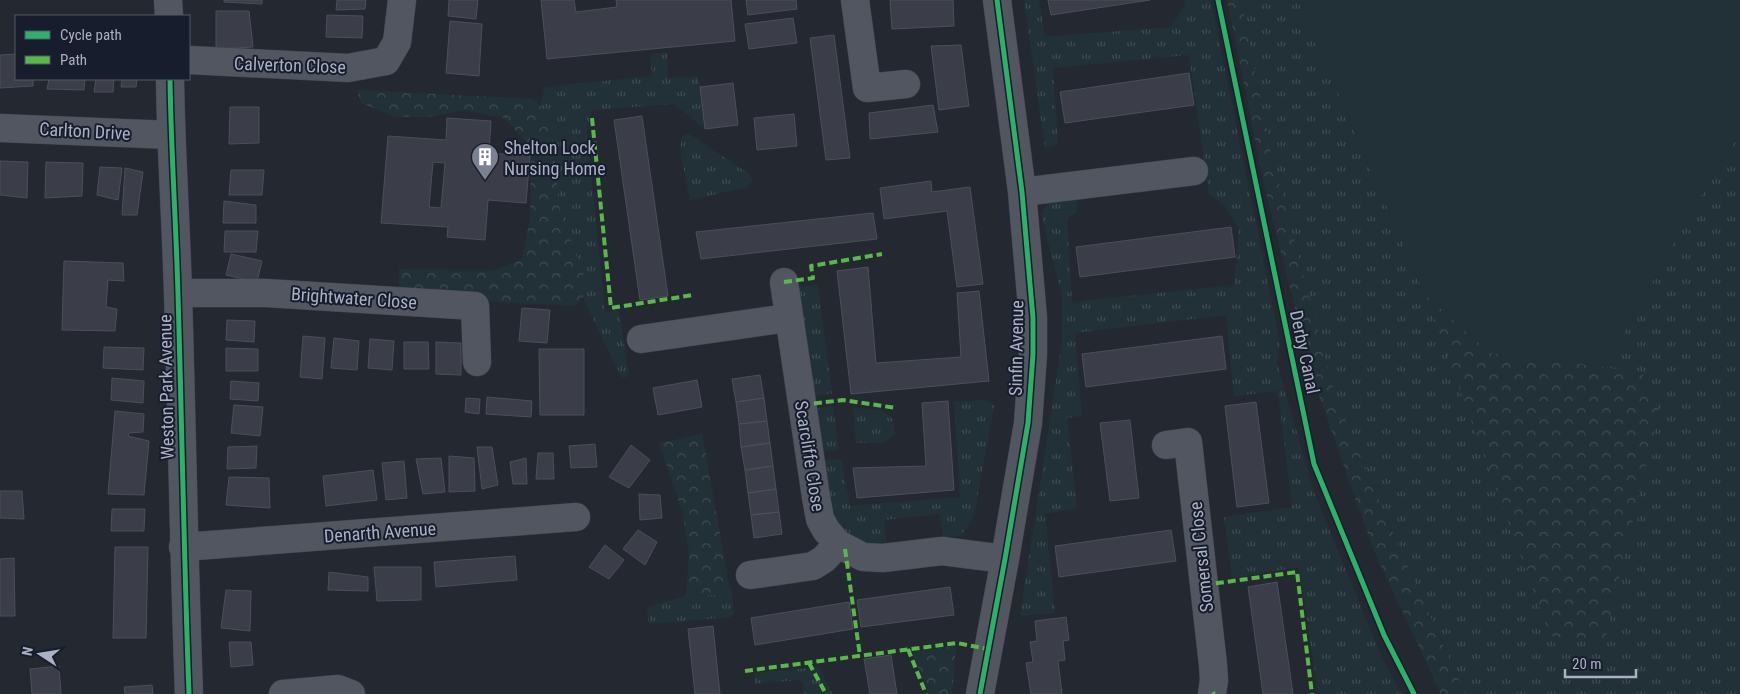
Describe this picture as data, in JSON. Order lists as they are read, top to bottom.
{
  "streets": {
    "street": [
      "Calverton Close",
      "Carlton Drive",
      "Brightwater Close",
      "Sinfin Avenue",
      "Weston Park Avenue",
      "Scarcliffe Close",
      "Denarth Avenue",
      "Somersal Close"
    ],
    "cycle path": ["Derby Canal"]
  },
  "crossings": [
    ["Carlton Drive", "Weston Park Avenue"],
    ["Brightwater Close", "Weston Park Avenue"],
    ["Sinfin Avenue", "Scarcliffe Close"],
    ["Weston Park Avenue", "Denarth Avenue"]
  ],
  "places": {
    "building": ["Shelton Lock Nursing Home"]
  },
  "legend": ["Cycle path", "Path"],
  "scale_bar": "20 m",
  "north": "left"
}
